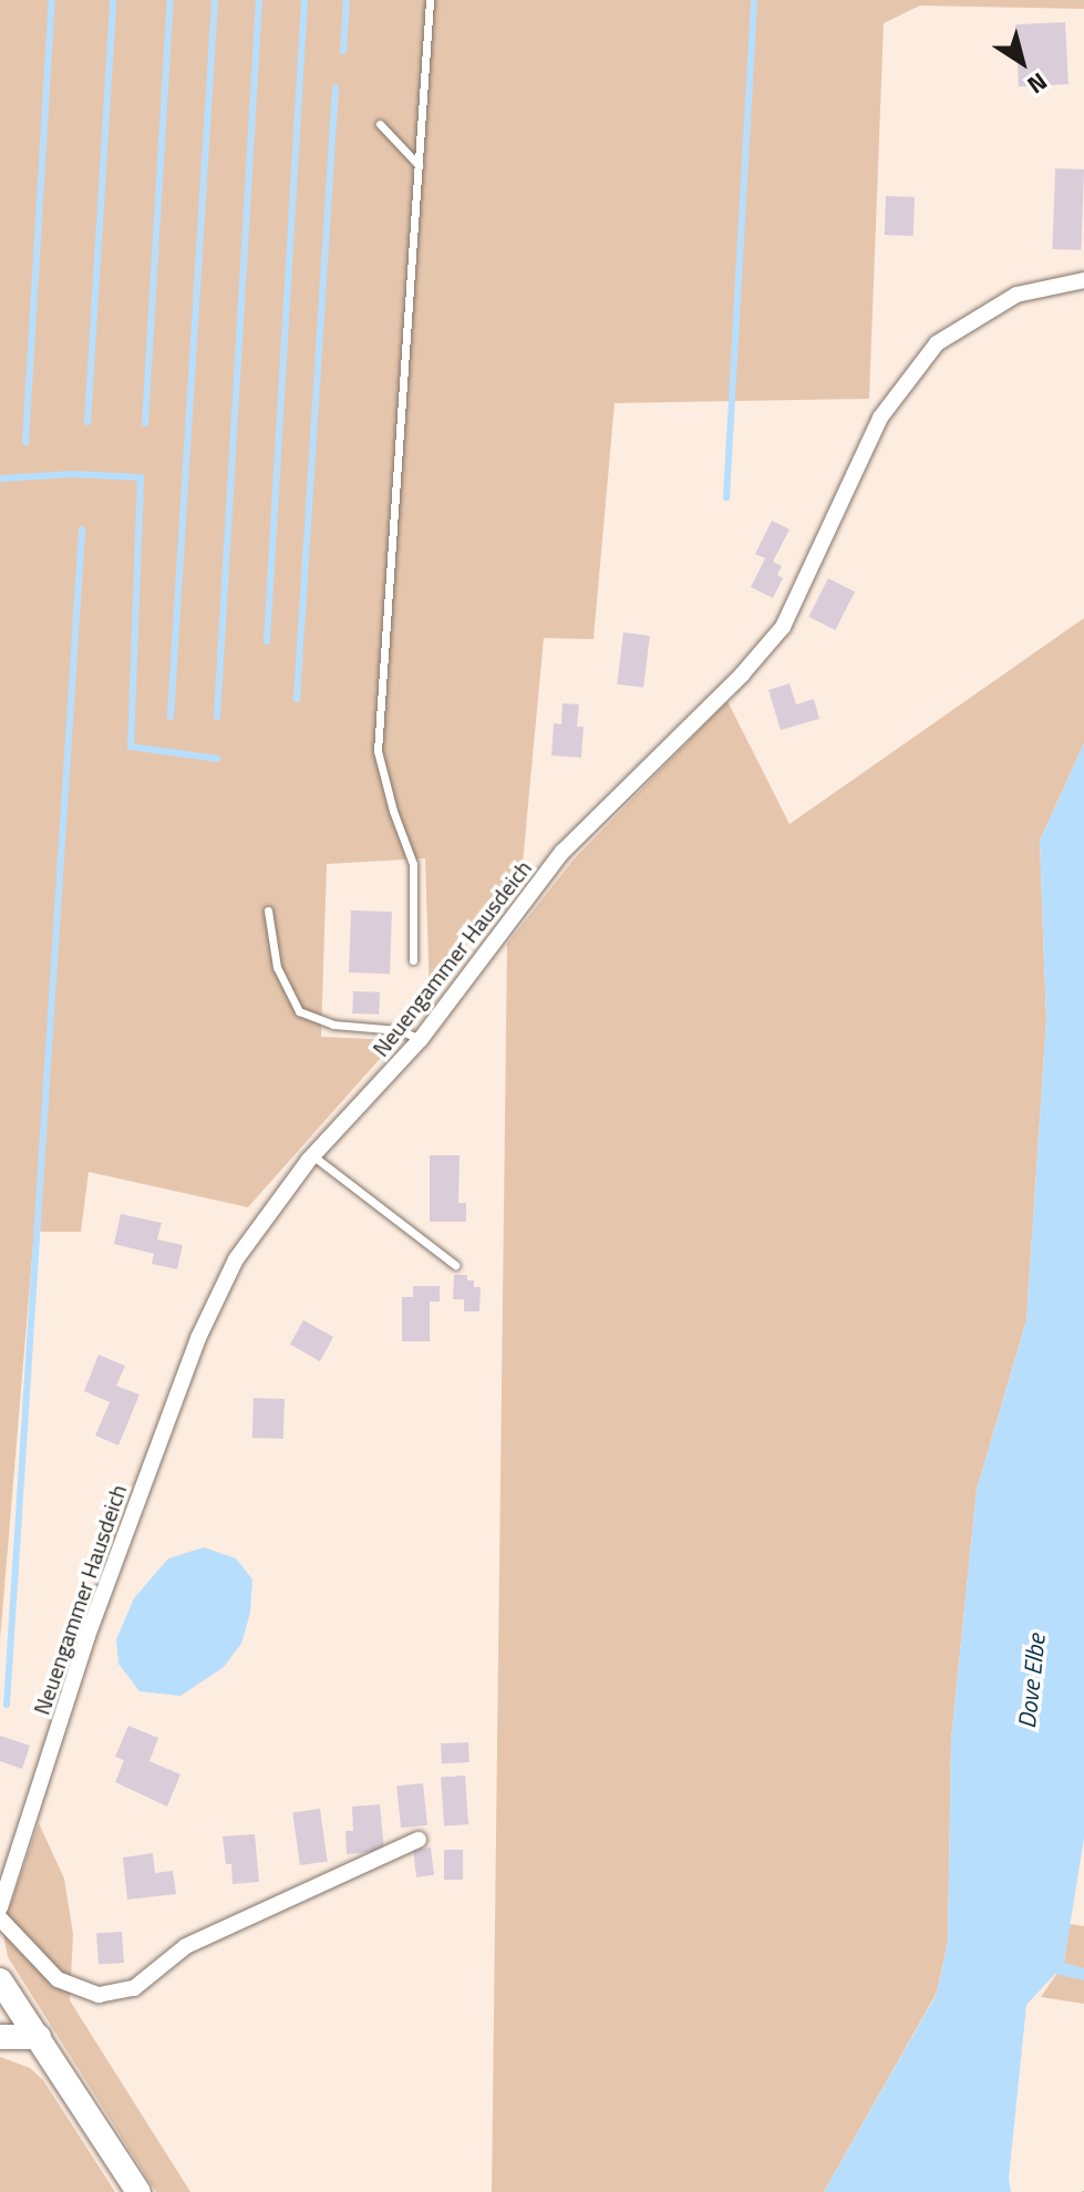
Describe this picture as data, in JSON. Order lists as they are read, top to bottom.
{
  "streets": {
    "street": ["Neuengammer Hausdeich"]
  },
  "water": ["Dove Elbe"],
  "north": "bottom right"
}
